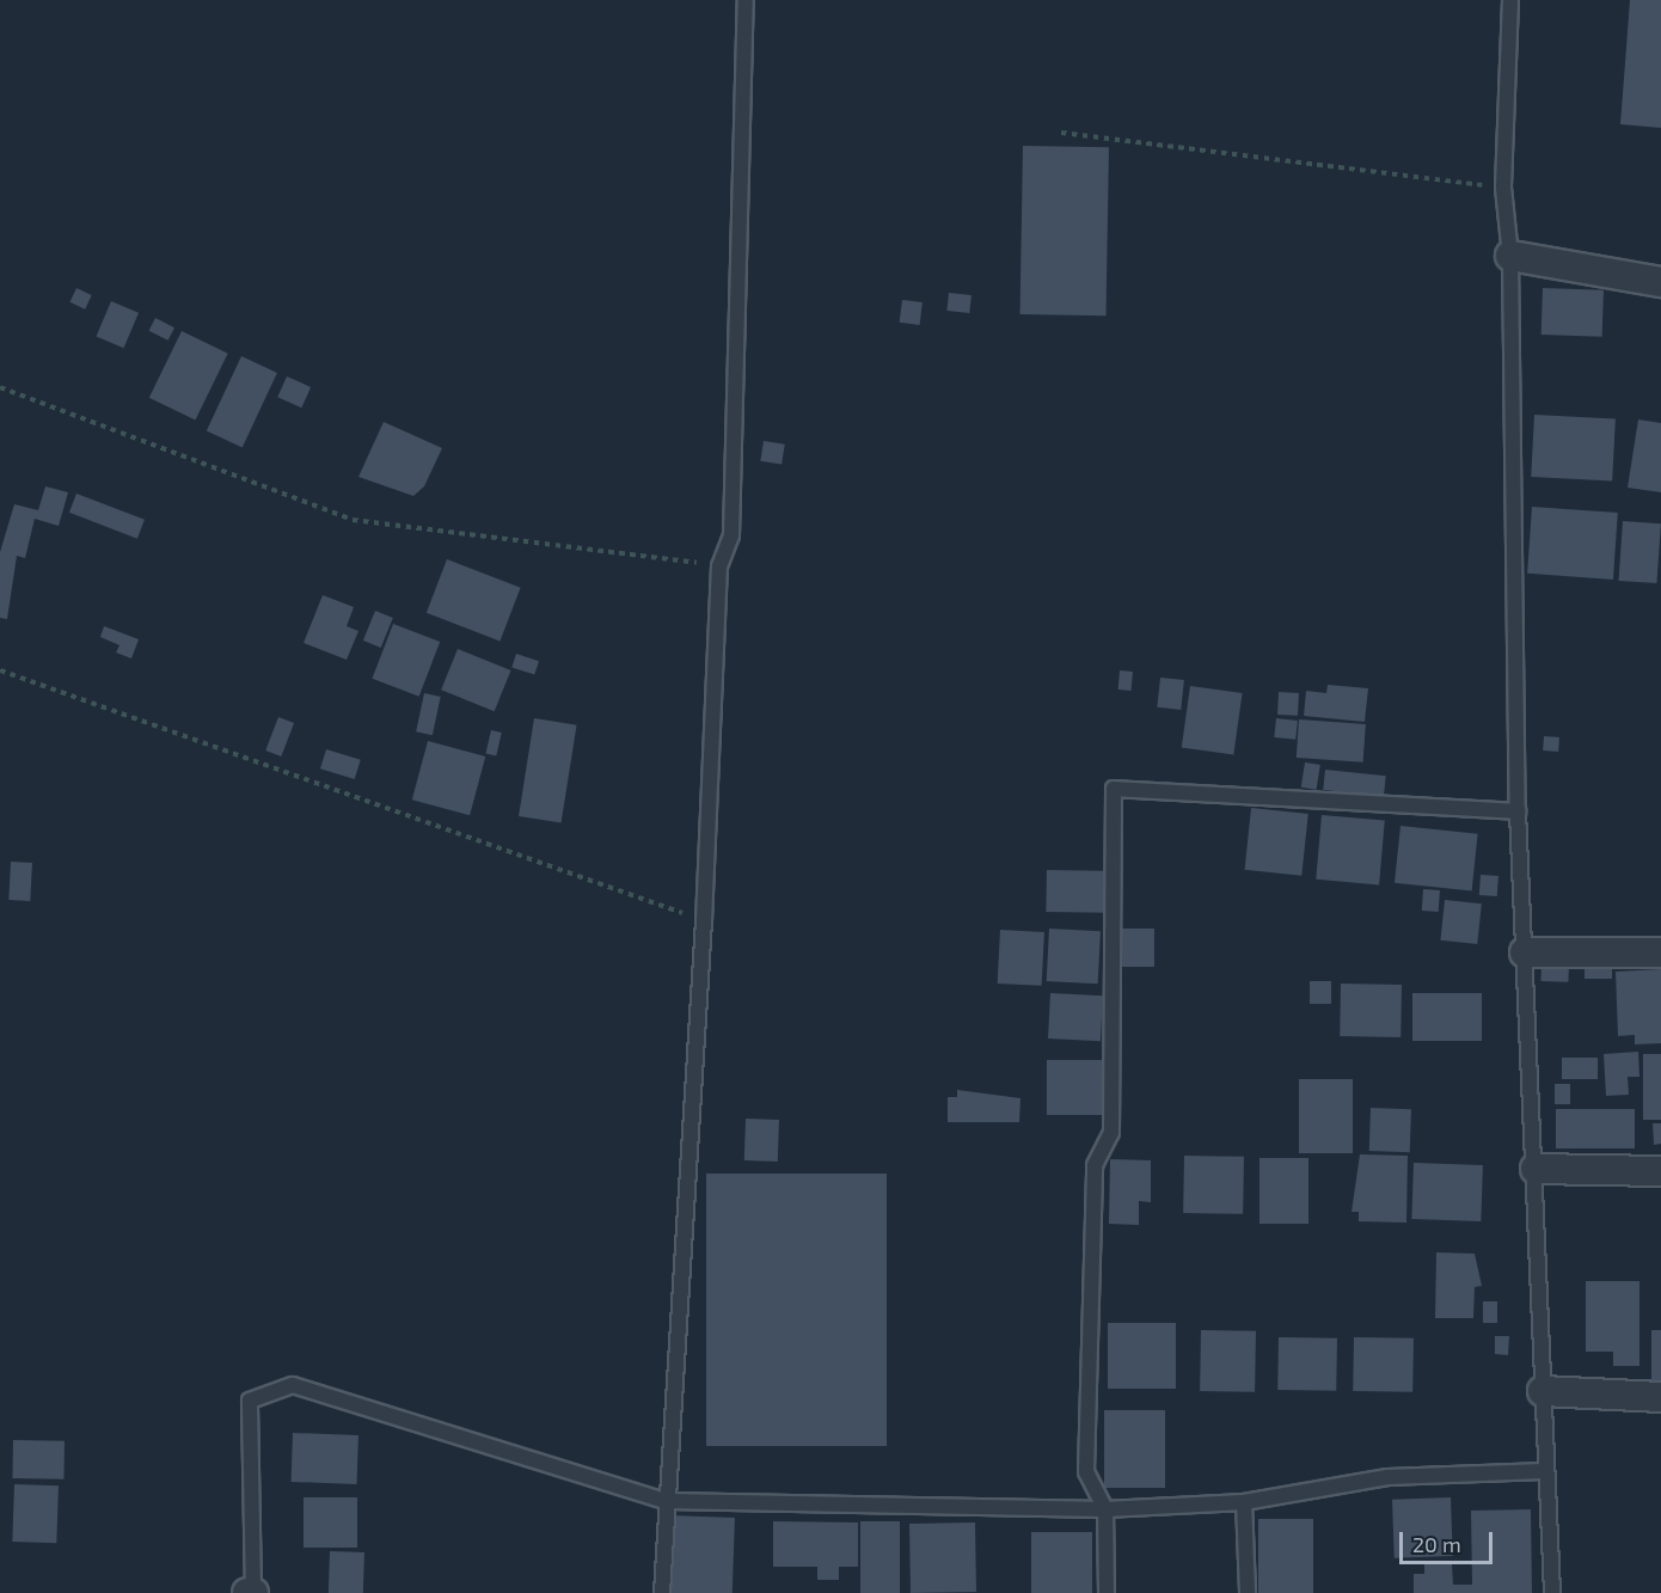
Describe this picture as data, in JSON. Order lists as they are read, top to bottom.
{
  "scale_bar": "20 m"
}
